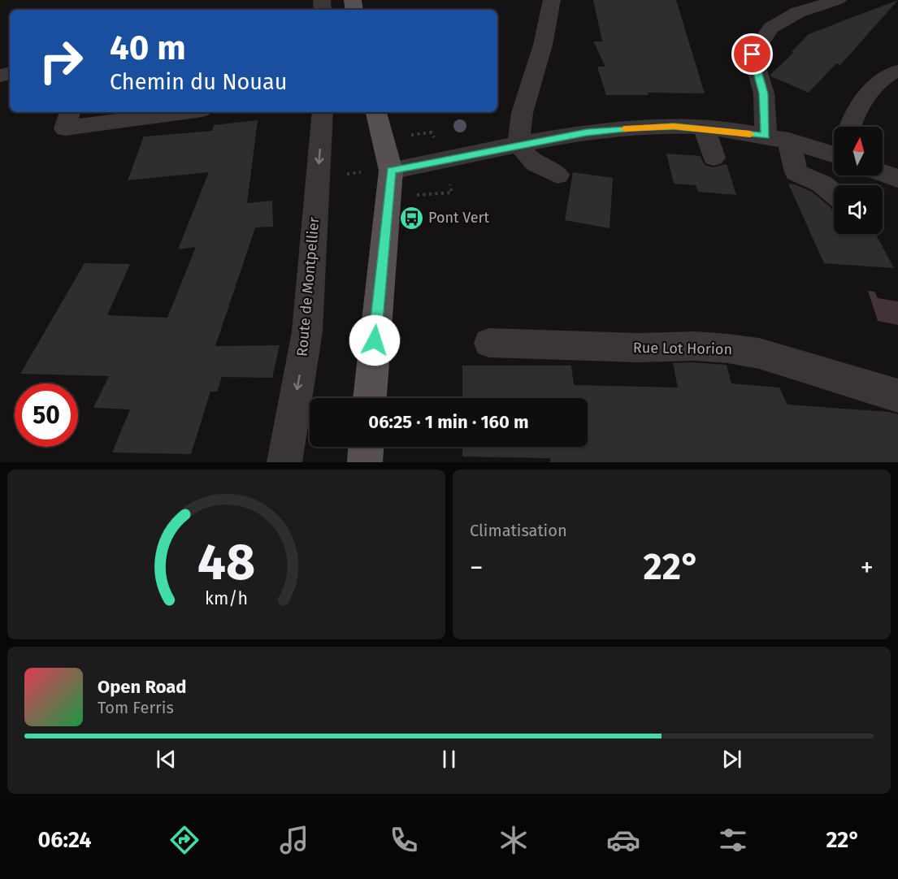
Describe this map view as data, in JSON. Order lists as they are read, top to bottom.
{
  "streets": {
    "street": ["Route de Montpellier", "Rue Lot Horion"]
  },
  "one_way": ["Route de Montpellier"],
  "places": {
    "bus stop": ["Pont Vert"]
  },
  "north": "top",
  "page": {
    "turn": ["40 m", "Chemin du Nouau"],
    "limit": "50",
    "trip": "06:25 · 1 min · 160 m",
    "tile": "Climatisation",
    "heat": ["−", "22°", "+"],
    "song": ["Open Road", "Tom Ferris"],
    "tabs": ["06:24", "22°"],
    "gauge": ["48", "km/h"]
  }
}
